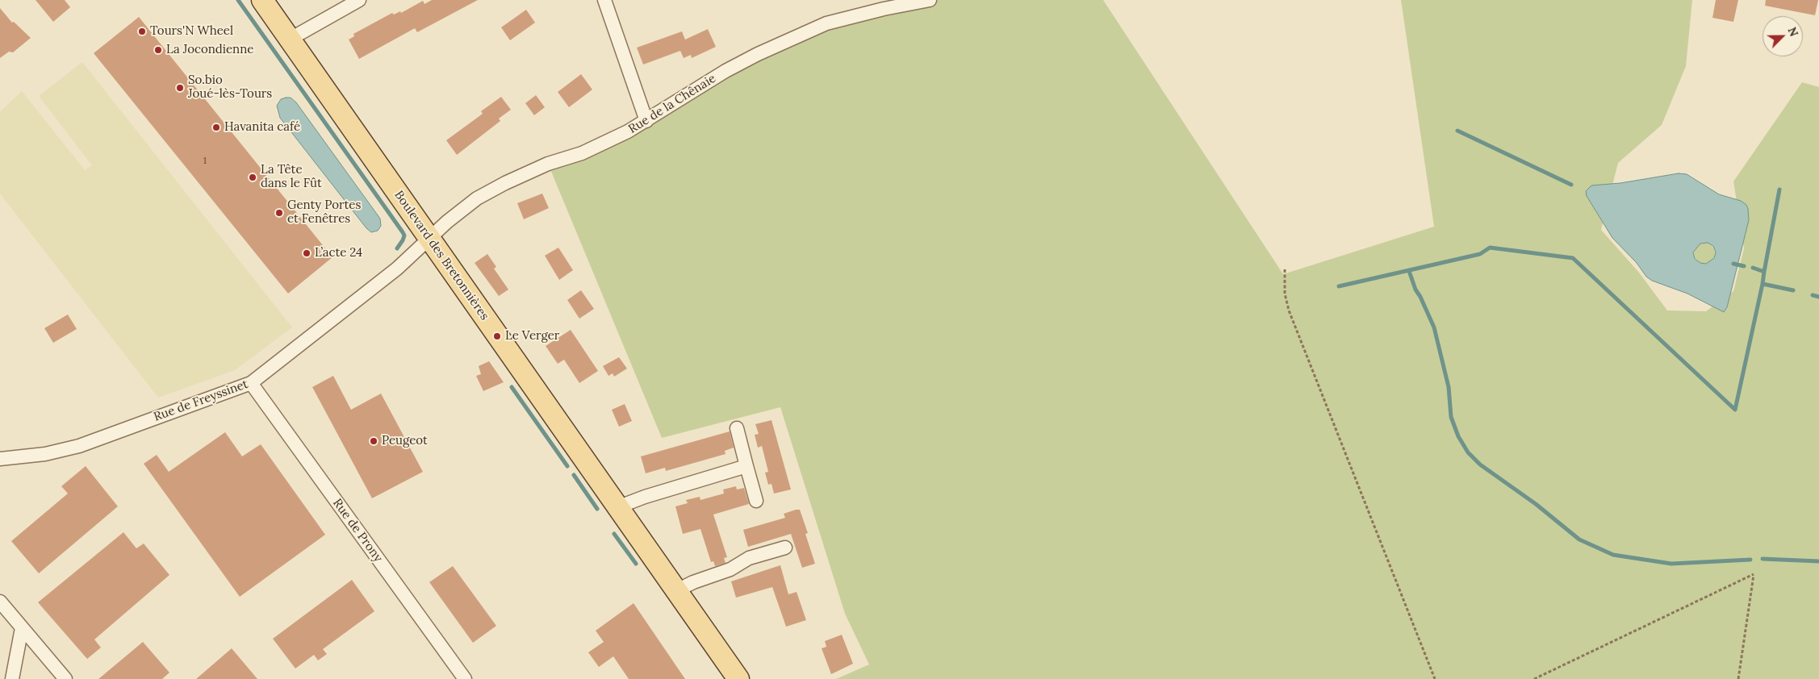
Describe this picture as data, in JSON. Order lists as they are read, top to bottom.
{
  "streets": {
    "main road": ["Boulevard des Bretonnières"],
    "street": ["Rue de la Chênaie", "Rue de Freyssinet", "Rue de Prony"]
  },
  "crossings": [
    ["Rue de la Chênaie", "Boulevard des Bretonnières"],
    ["Rue de la Chênaie", "Rue de Freyssinet"],
    ["Boulevard des Bretonnières", "Rue de Freyssinet"],
    ["Rue de Freyssinet", "Rue de Prony"]
  ],
  "places": [
    "Tours'N Wheel",
    "La Jocondienne",
    "So.bio Joué-lès-Tours",
    "Havanita café",
    "La Tête dans le Fût",
    "Genty Portes et Fenêtres",
    "L’acte 24",
    "Le Verger",
    "Peugeot"
  ],
  "house_numbers": ["1"],
  "north": "top right"
}
